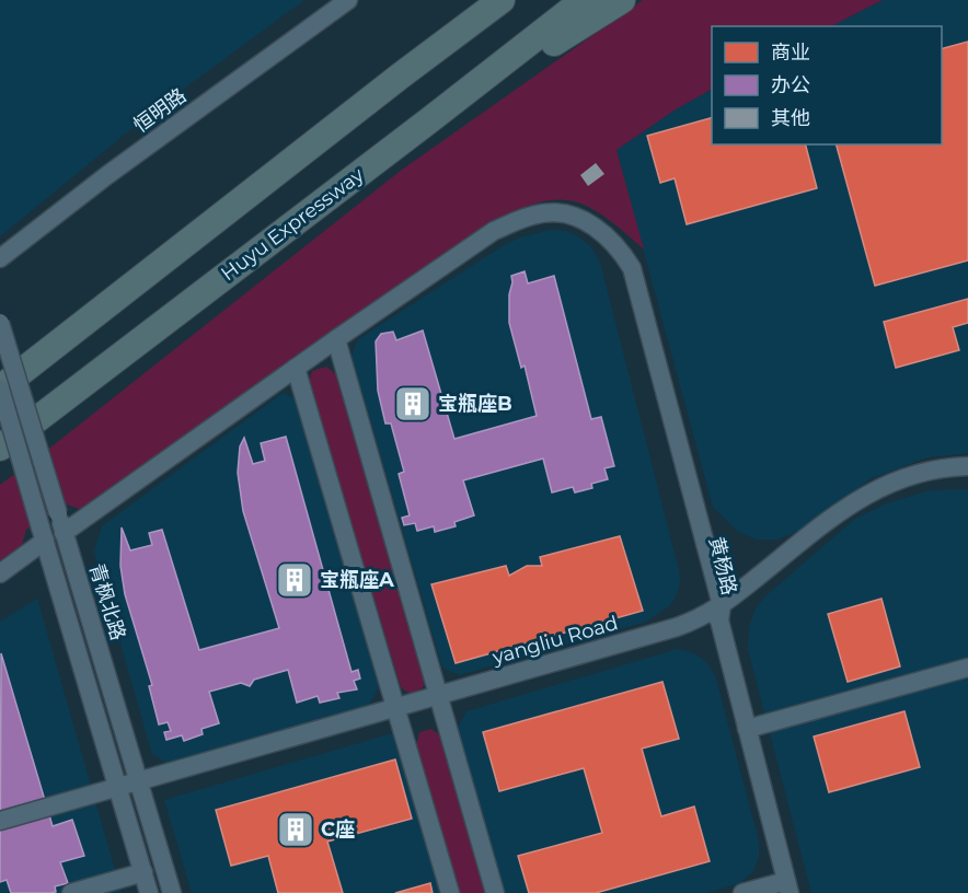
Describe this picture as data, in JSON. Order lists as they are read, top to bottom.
{
  "streets": {
    "highway": ["Huyu Expressway"],
    "street": [
      "恒明路",
      "黄杨路",
      "青枫北路",
      "yangliu Road"
    ]
  },
  "crossings": [
    ["黄杨路", "yangliu Road"],
    ["青枫北路", "yangliu Road"]
  ],
  "places": {
    "building": ["宝瓶座B", "宝瓶座A", "C座"]
  },
  "legend": ["商业", "办公", "其他"]
}
